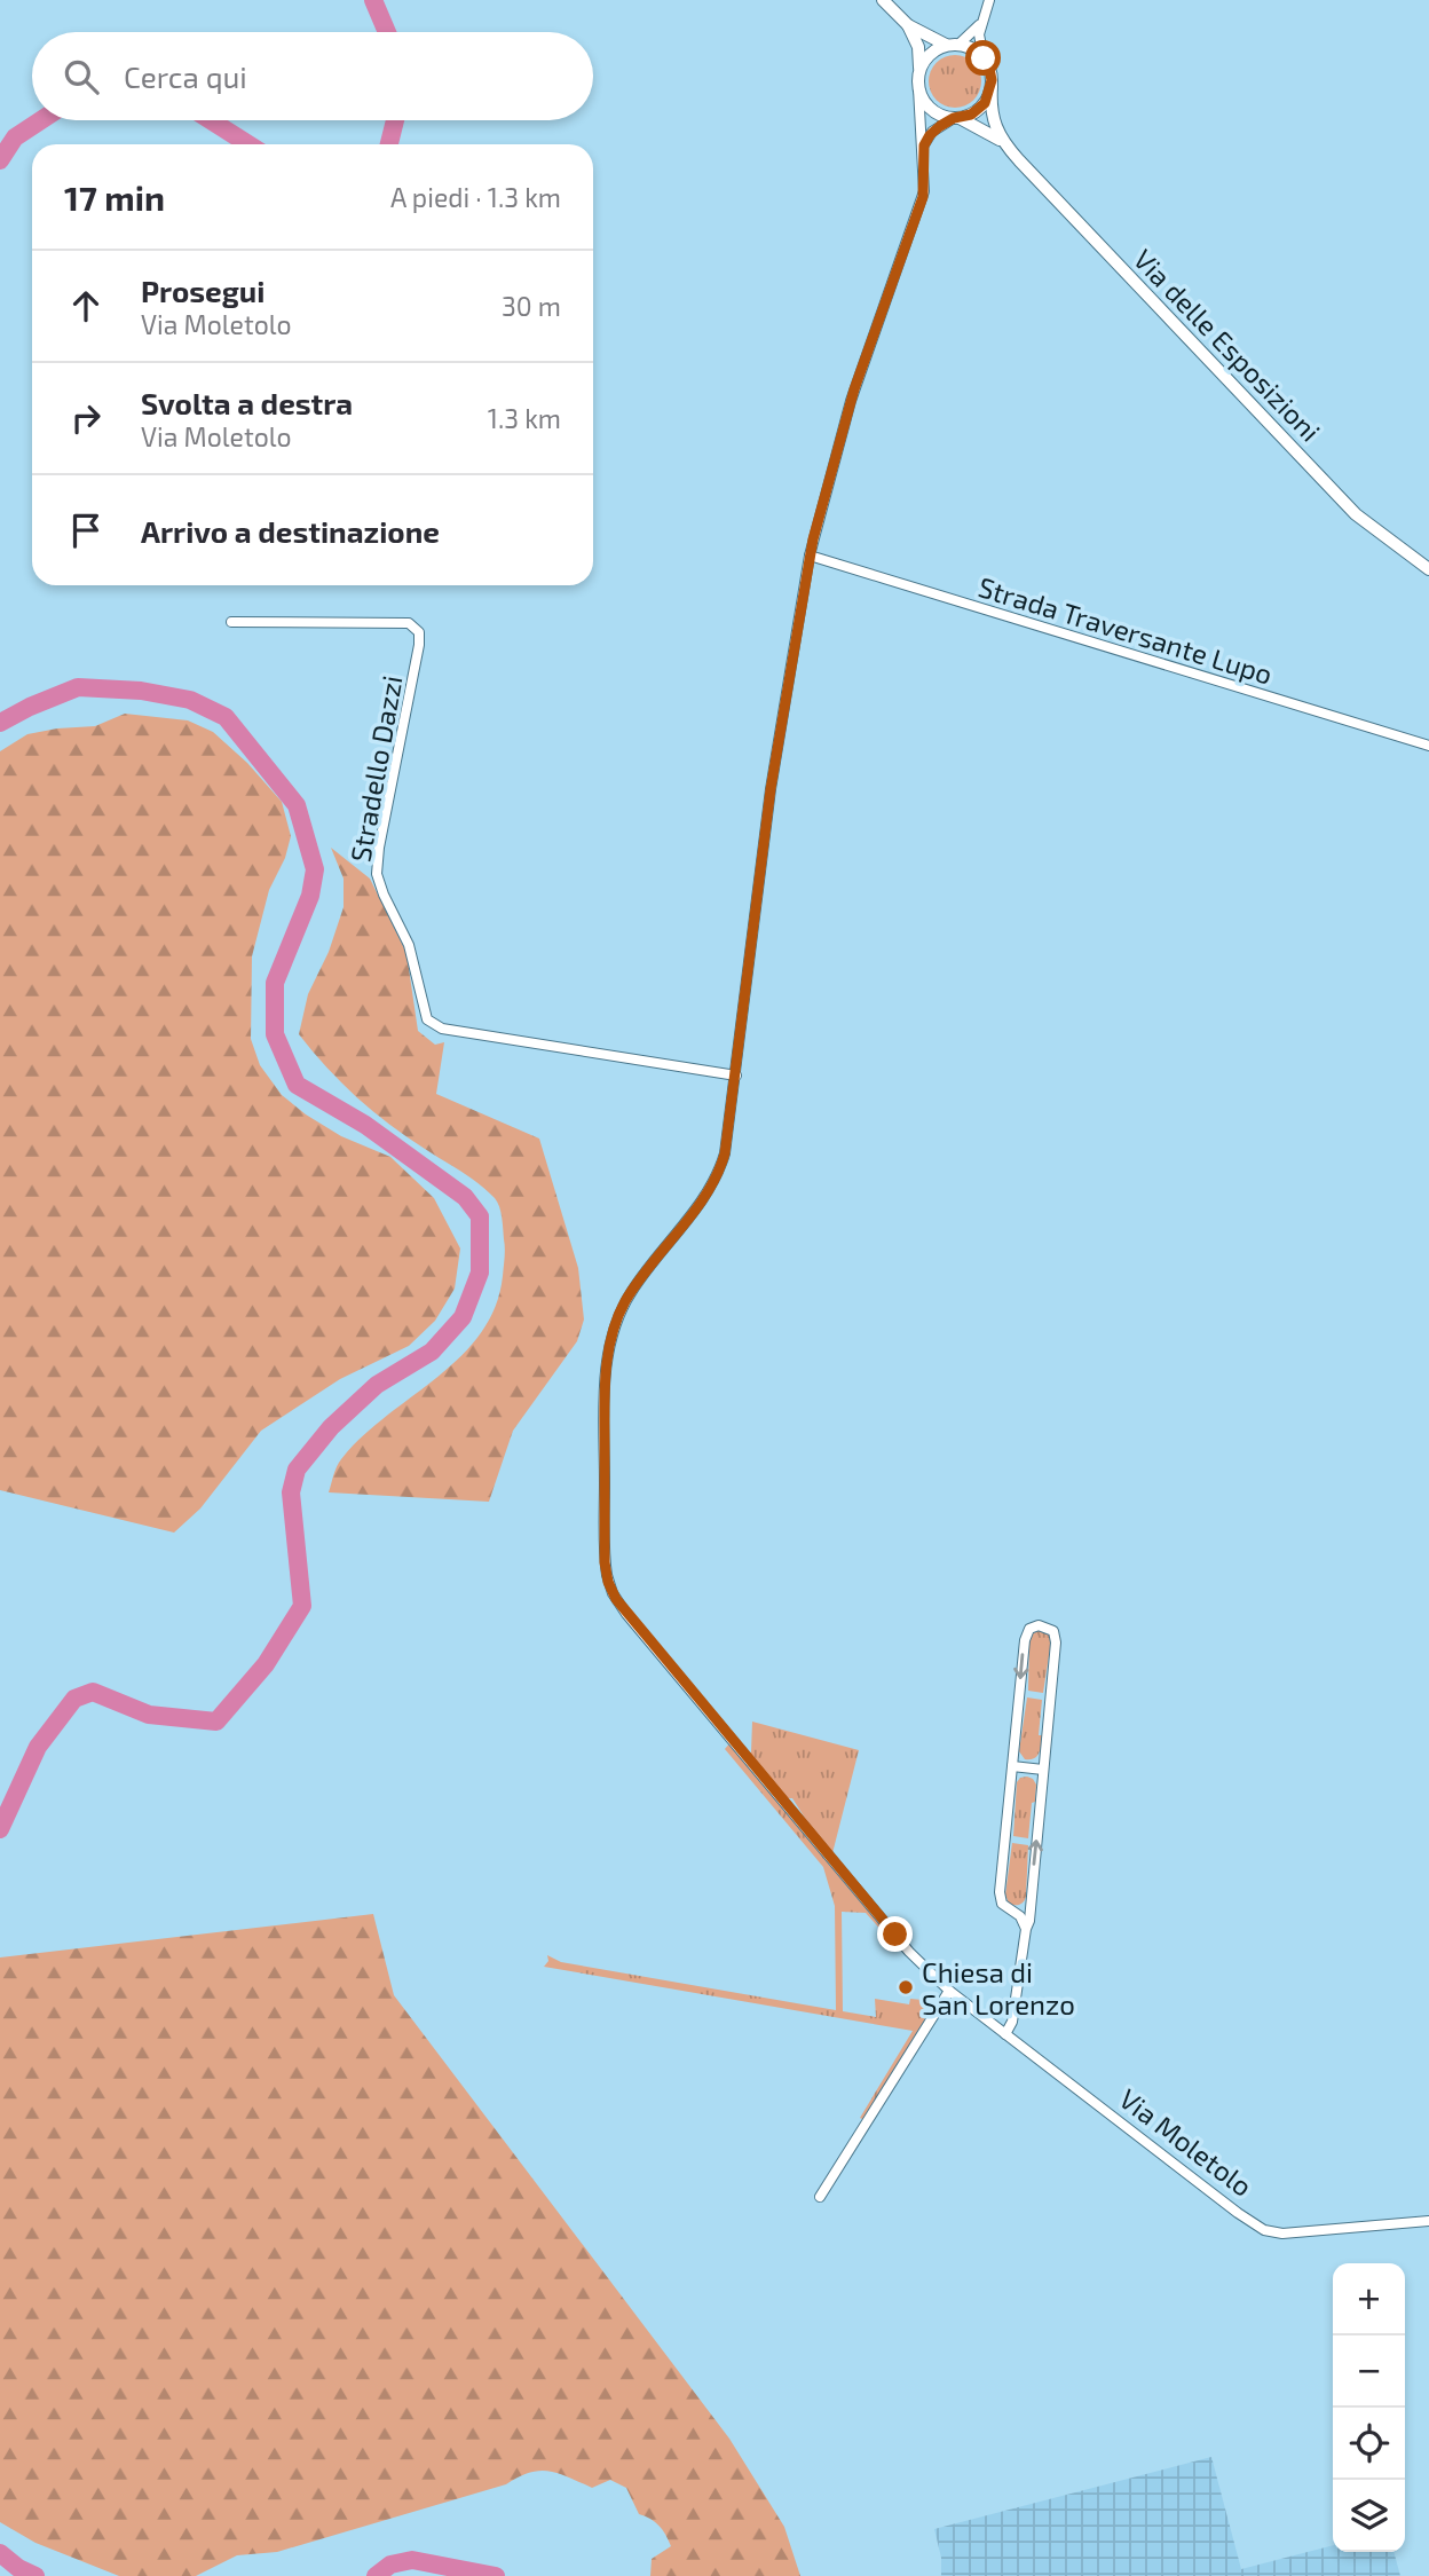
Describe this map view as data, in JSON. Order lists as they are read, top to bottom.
{
  "streets": {
    "street": [
      "Via delle Esposizioni",
      "Strada Traversante Lupo",
      "Stradello Dazzi",
      "Via Moletolo"
    ]
  },
  "crossings": [
    ["Via delle Esposizioni", "Via Moletolo"],
    ["Strada Traversante Lupo", "Via Moletolo"],
    ["Stradello Dazzi", "Via Moletolo"]
  ],
  "places": ["Chiesa di San Lorenzo"],
  "page": {
    "search": "Cerca qui",
    "heading": ["17 min", "A piedi · 1.3 km"],
    "list": [
      ["Prosegui", "Via Moletolo", "30 m"],
      ["Svolta a destra", "Via Moletolo", "1.3 km"],
      "Arrivo a destinazione"
    ],
    "map_buttons": ["+", "−"]
  }
}
